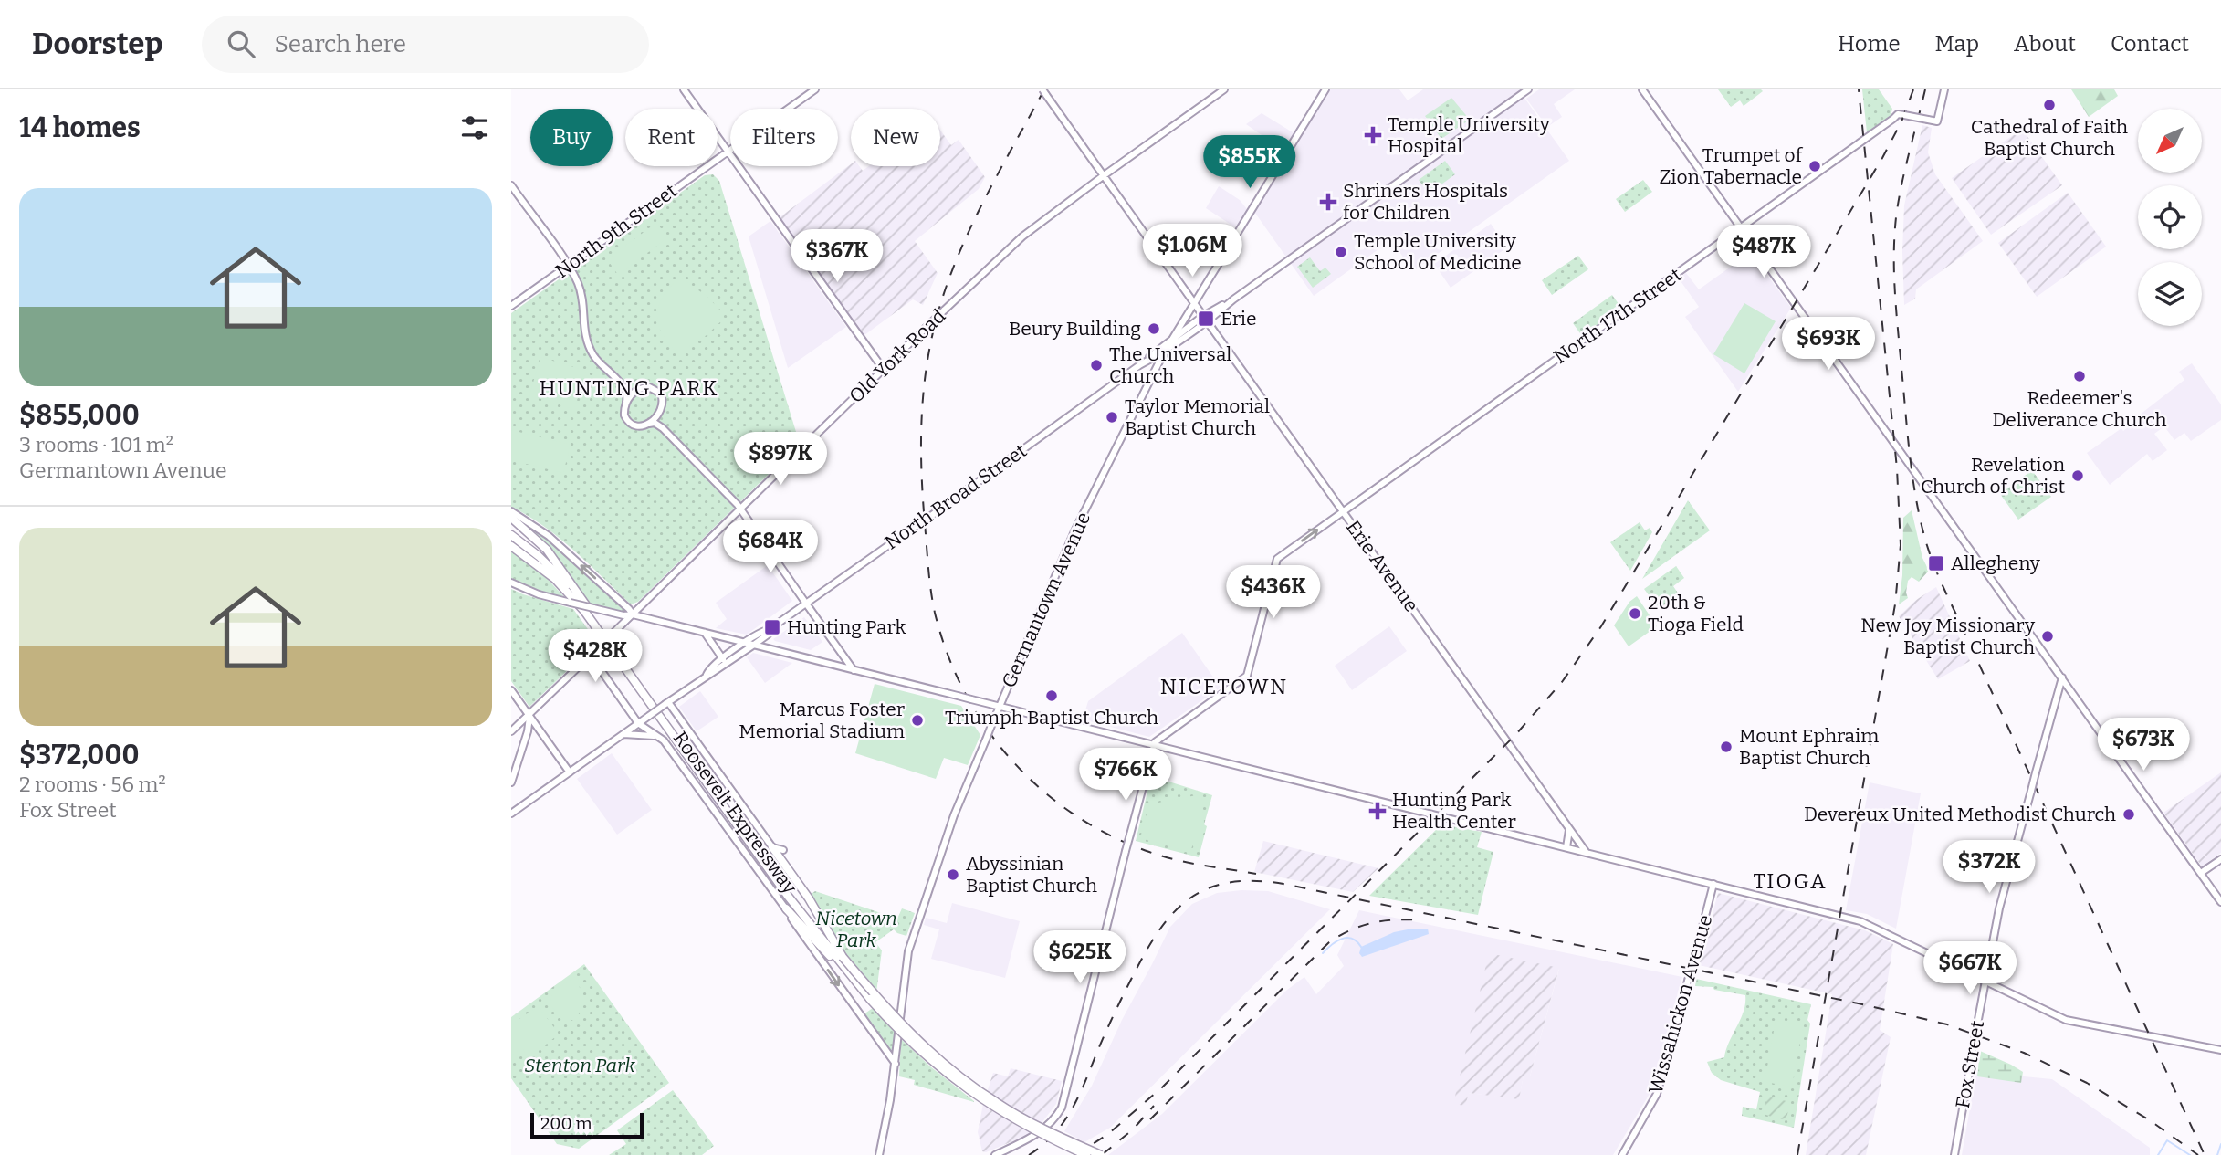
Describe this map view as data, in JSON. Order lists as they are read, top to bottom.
{
  "streets": {
    "highway": ["Roosevelt Expressway"],
    "main road": [
      "North 9th Street",
      "North 17th Street",
      "Old York Road",
      "North Broad Street",
      "Erie Avenue",
      "Germantown Avenue",
      "Wissahickon Avenue",
      "Fox Street"
    ]
  },
  "crossings": [
    ["North 17th Street", "Erie Avenue"],
    ["Old York Road", "Erie Avenue"],
    ["North Broad Street", "Erie Avenue"],
    ["North Broad Street", "Germantown Avenue"],
    ["Erie Avenue", "Germantown Avenue"]
  ],
  "districts": ["HUNTING PARK", "NICETOWN", "TIOGA"],
  "parks": ["Nicetown Park", "Stenton Park"],
  "places": {
    "other": [
      "Cathedral of Faith Baptist Church",
      "Trumpet of Zion Tabernacle",
      "Temple University School of Medicine",
      "Beury Building",
      "The Universal Church",
      "Redeemer's Deliverance Church",
      "Taylor Memorial Baptist Church",
      "Revelation Church of Christ",
      "20th & Tioga Field",
      "New Joy Missionary Baptist Church",
      "Triumph Baptist Church",
      "Marcus Foster Memorial Stadium",
      "Mount Ephraim Baptist Church",
      "Devereux United Methodist Church",
      "Abyssinian Baptist Church"
    ],
    "health": ["Temple University Hospital", "Shriners Hospitals for Children", "Hunting Park Health Center"],
    "transit": ["Erie", "Allegheny", "Hunting Park"]
  },
  "scale_bar": "200 m",
  "north": "bottom left",
  "page": {
    "header": "Doorstep",
    "search": "Search here",
    "nav": [
      "Home",
      "Map",
      "About",
      "Contact"
    ],
    "heading": "14 homes",
    "chip": [
      "Buy",
      "Rent",
      "Filters",
      "New"
    ],
    "price": [
      "$855K",
      "$1.06M",
      "$487K",
      "$367K",
      "$693K",
      "$897K",
      "$684K",
      "$436K",
      "$428K",
      "$673K",
      "$766K",
      "$372K",
      "$625K",
      "$667K"
    ],
    "list": [
      {
        "name": "$855,000",
        "note": "3 rooms · 101 m² · Germantown Avenue"
      },
      {
        "name": "$372,000",
        "note": "2 rooms · 56 m² · Fox Street"
      }
    ],
    "scale": "200 m"
  }
}
